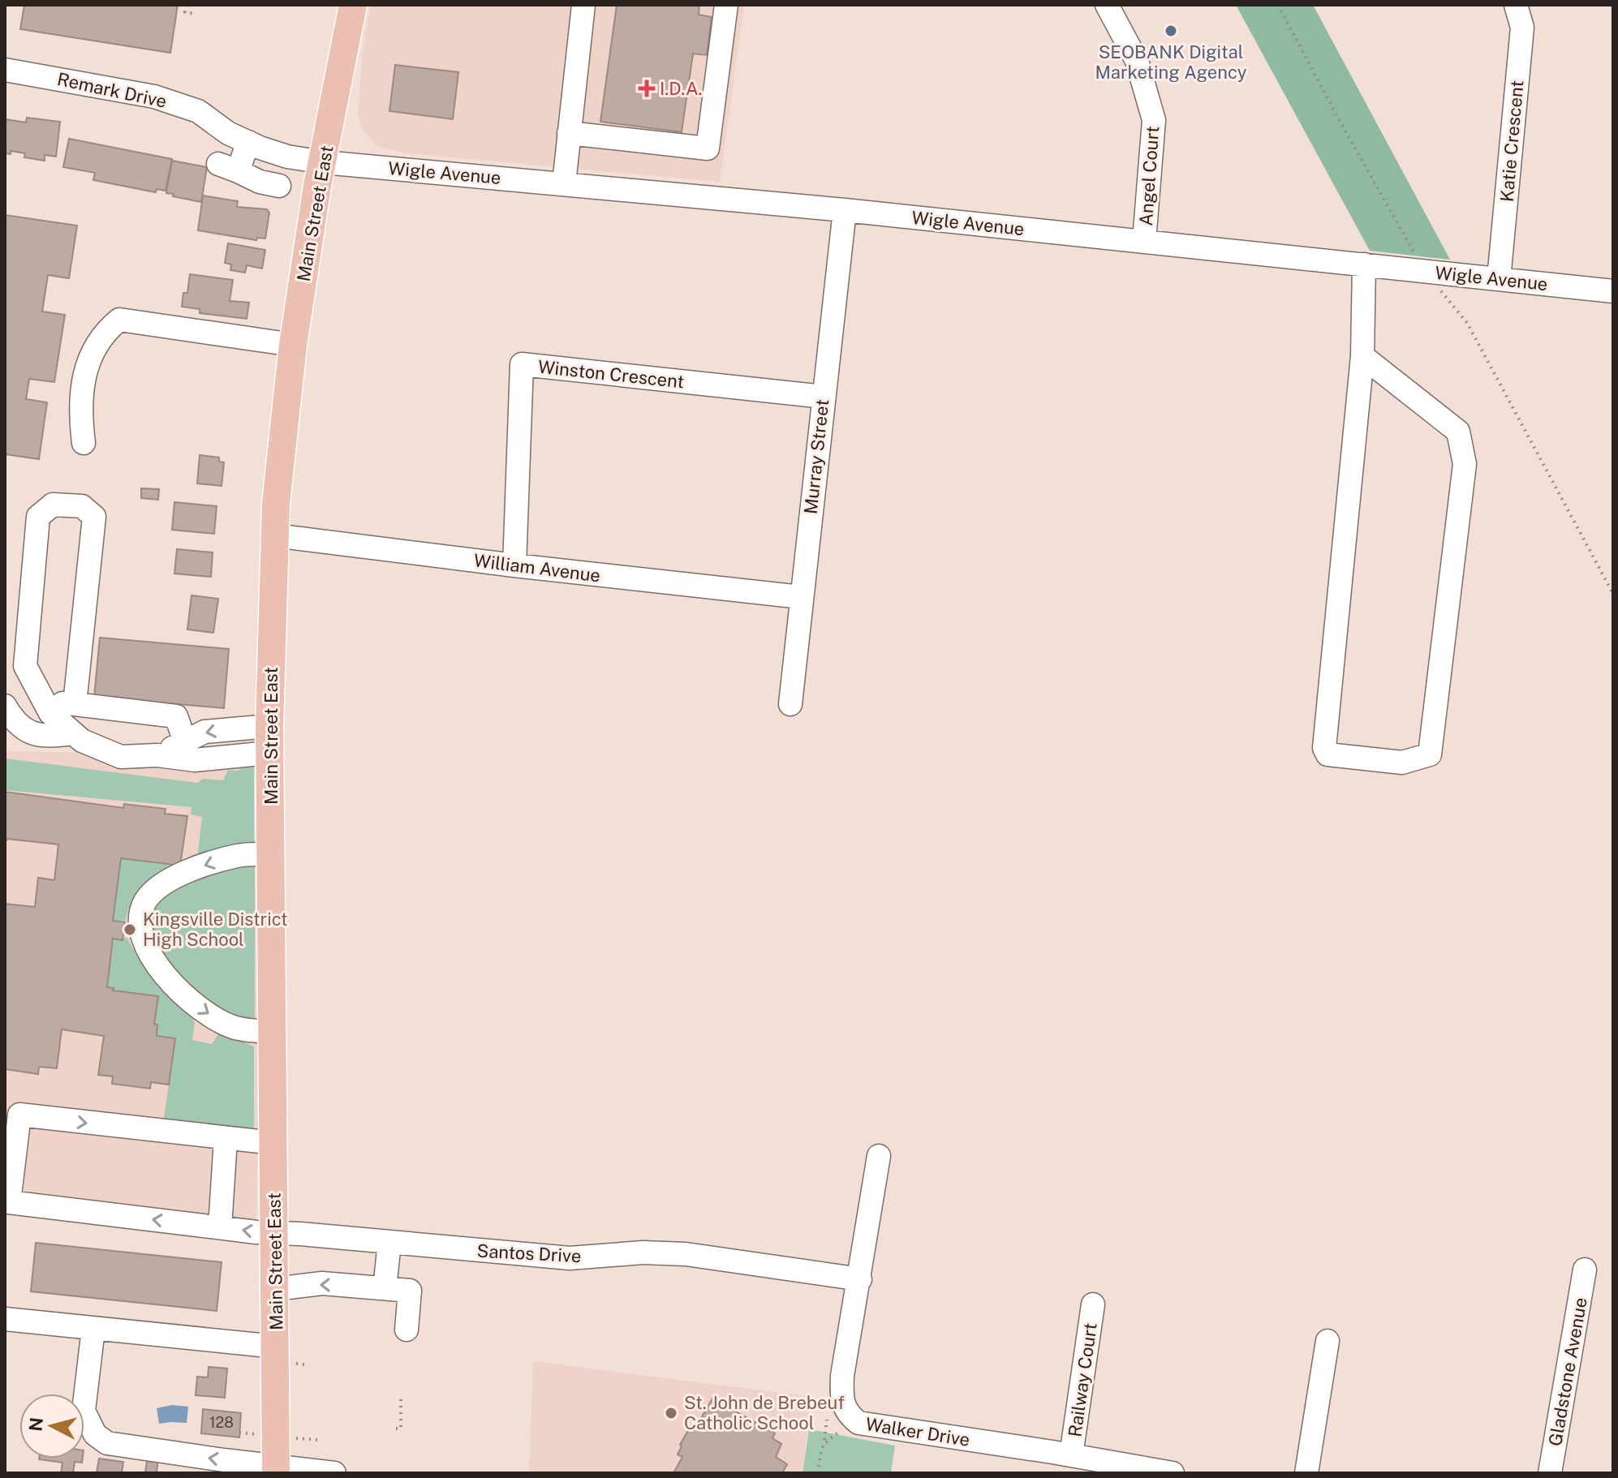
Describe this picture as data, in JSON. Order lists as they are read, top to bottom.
{
  "streets": {
    "main road": ["Main Street East"],
    "street": [
      "Remark Drive",
      "Katie Crescent",
      "Wigle Avenue",
      "Angel Court",
      "Winston Crescent",
      "Murray Street",
      "William Avenue",
      "Santos Drive",
      "Gladstone Avenue",
      "Railway Court",
      "Walker Drive"
    ]
  },
  "crossings": [
    ["Remark Drive", "Wigle Avenue"],
    ["Remark Drive", "Main Street East"],
    ["Katie Crescent", "Wigle Avenue"],
    ["Wigle Avenue", "Angel Court"],
    ["Wigle Avenue", "Main Street East"],
    ["Wigle Avenue", "Murray Street"],
    ["Main Street East", "William Avenue"],
    ["Main Street East", "Santos Drive"],
    ["Winston Crescent", "Murray Street"],
    ["Winston Crescent", "William Avenue"],
    ["Murray Street", "William Avenue"],
    ["Santos Drive", "Walker Drive"],
    ["Railway Court", "Walker Drive"]
  ],
  "places": {
    "other": ["SEOBANK Digital Marketing Agency", "Kingsville District High School", "St. John de Brebeuf Catholic School"],
    "health": ["I.D.A."]
  },
  "house_numbers": ["128"],
  "north": "left"
}
